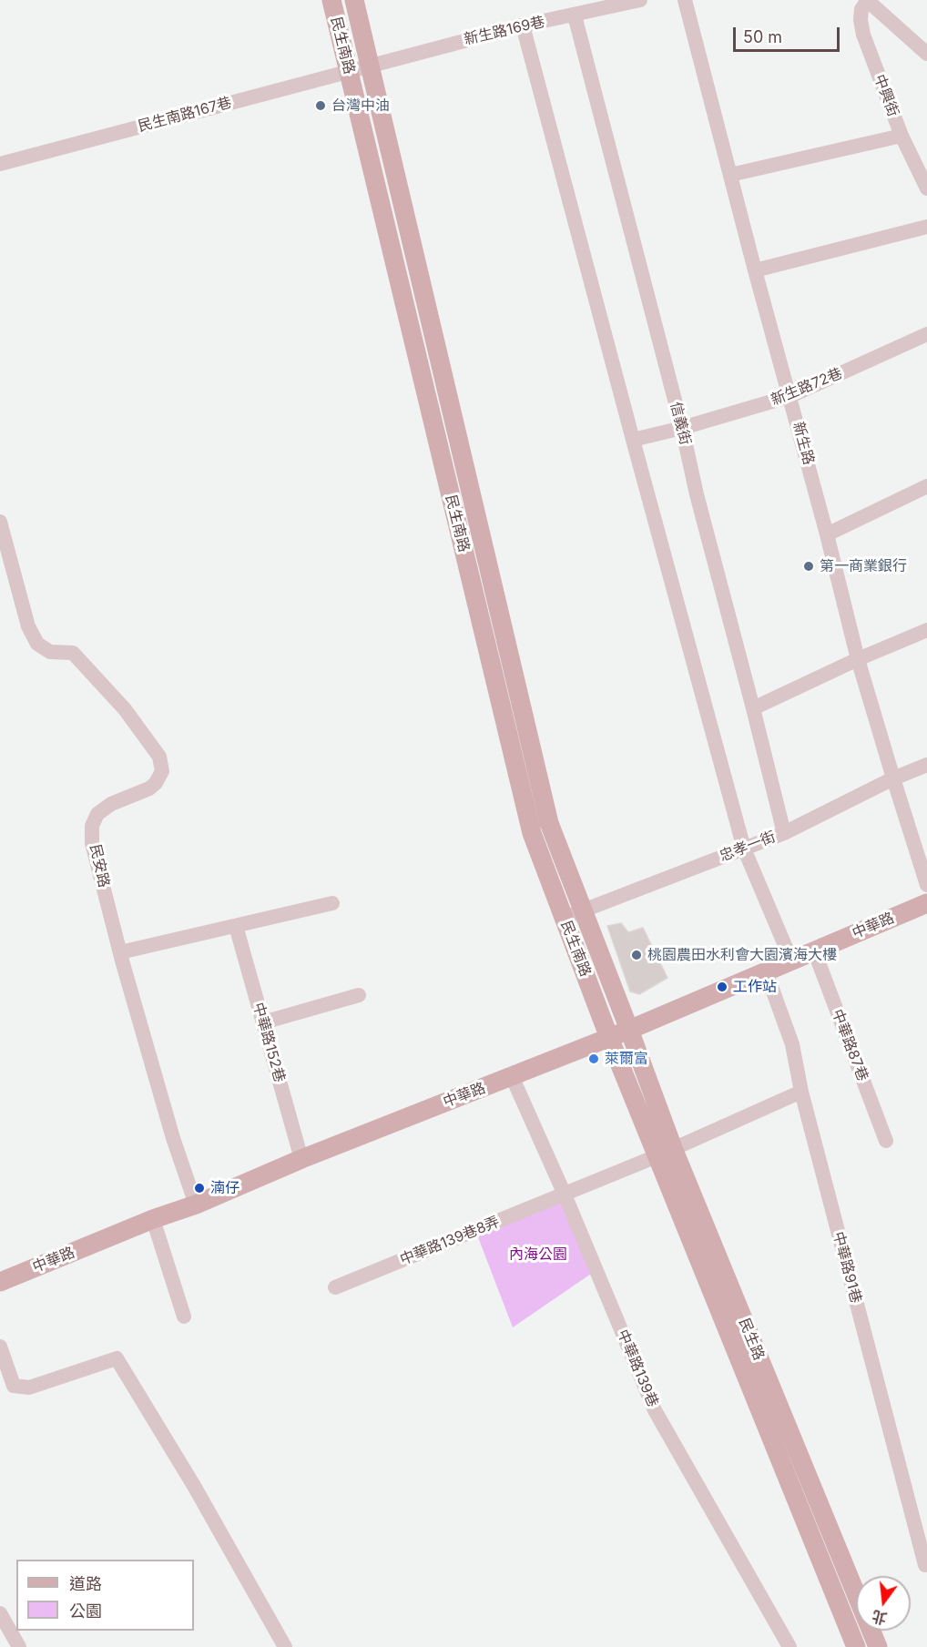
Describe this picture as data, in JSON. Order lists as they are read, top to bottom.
{
  "streets": {
    "main road": ["民生南路", "中華路", "民生路"],
    "street": [
      "新生路169巷",
      "中興街",
      "民生南路167巷",
      "新生路72巷",
      "信義街",
      "新生路",
      "忠孝一街",
      "民安路",
      "中華路152巷",
      "中華路87巷",
      "中華路139巷8弄",
      "中華路91巷",
      "中華路139巷"
    ]
  },
  "crossings": [
    ["新生路169巷", "民生南路"],
    ["新生路169巷", "民生南路167巷"],
    ["新生路169巷", "信義街"],
    ["民生南路", "民生南路167巷"],
    ["民生南路", "忠孝一街"],
    ["民生南路", "中華路"],
    ["民生南路", "民生路"],
    ["新生路72巷", "信義街"],
    ["新生路72巷", "新生路"],
    ["信義街", "忠孝一街"],
    ["新生路", "忠孝一街"],
    ["民安路", "中華路"],
    ["中華路", "中華路152巷"],
    ["中華路", "中華路87巷"],
    ["中華路", "中華路91巷"],
    ["中華路", "民生路"],
    ["中華路", "中華路139巷"],
    ["中華路139巷8弄", "中華路91巷"],
    ["中華路139巷8弄", "民生路"],
    ["中華路139巷8弄", "中華路139巷"]
  ],
  "parks": ["內海公園"],
  "places": [
    "台灣中油",
    "第一商業銀行",
    "桃園農田水利會大園濱海大樓",
    "工作站",
    "萊爾富",
    "湳仔"
  ],
  "legend": ["道路", "公園"],
  "scale_bar": "50 m",
  "north": "bottom"
}
